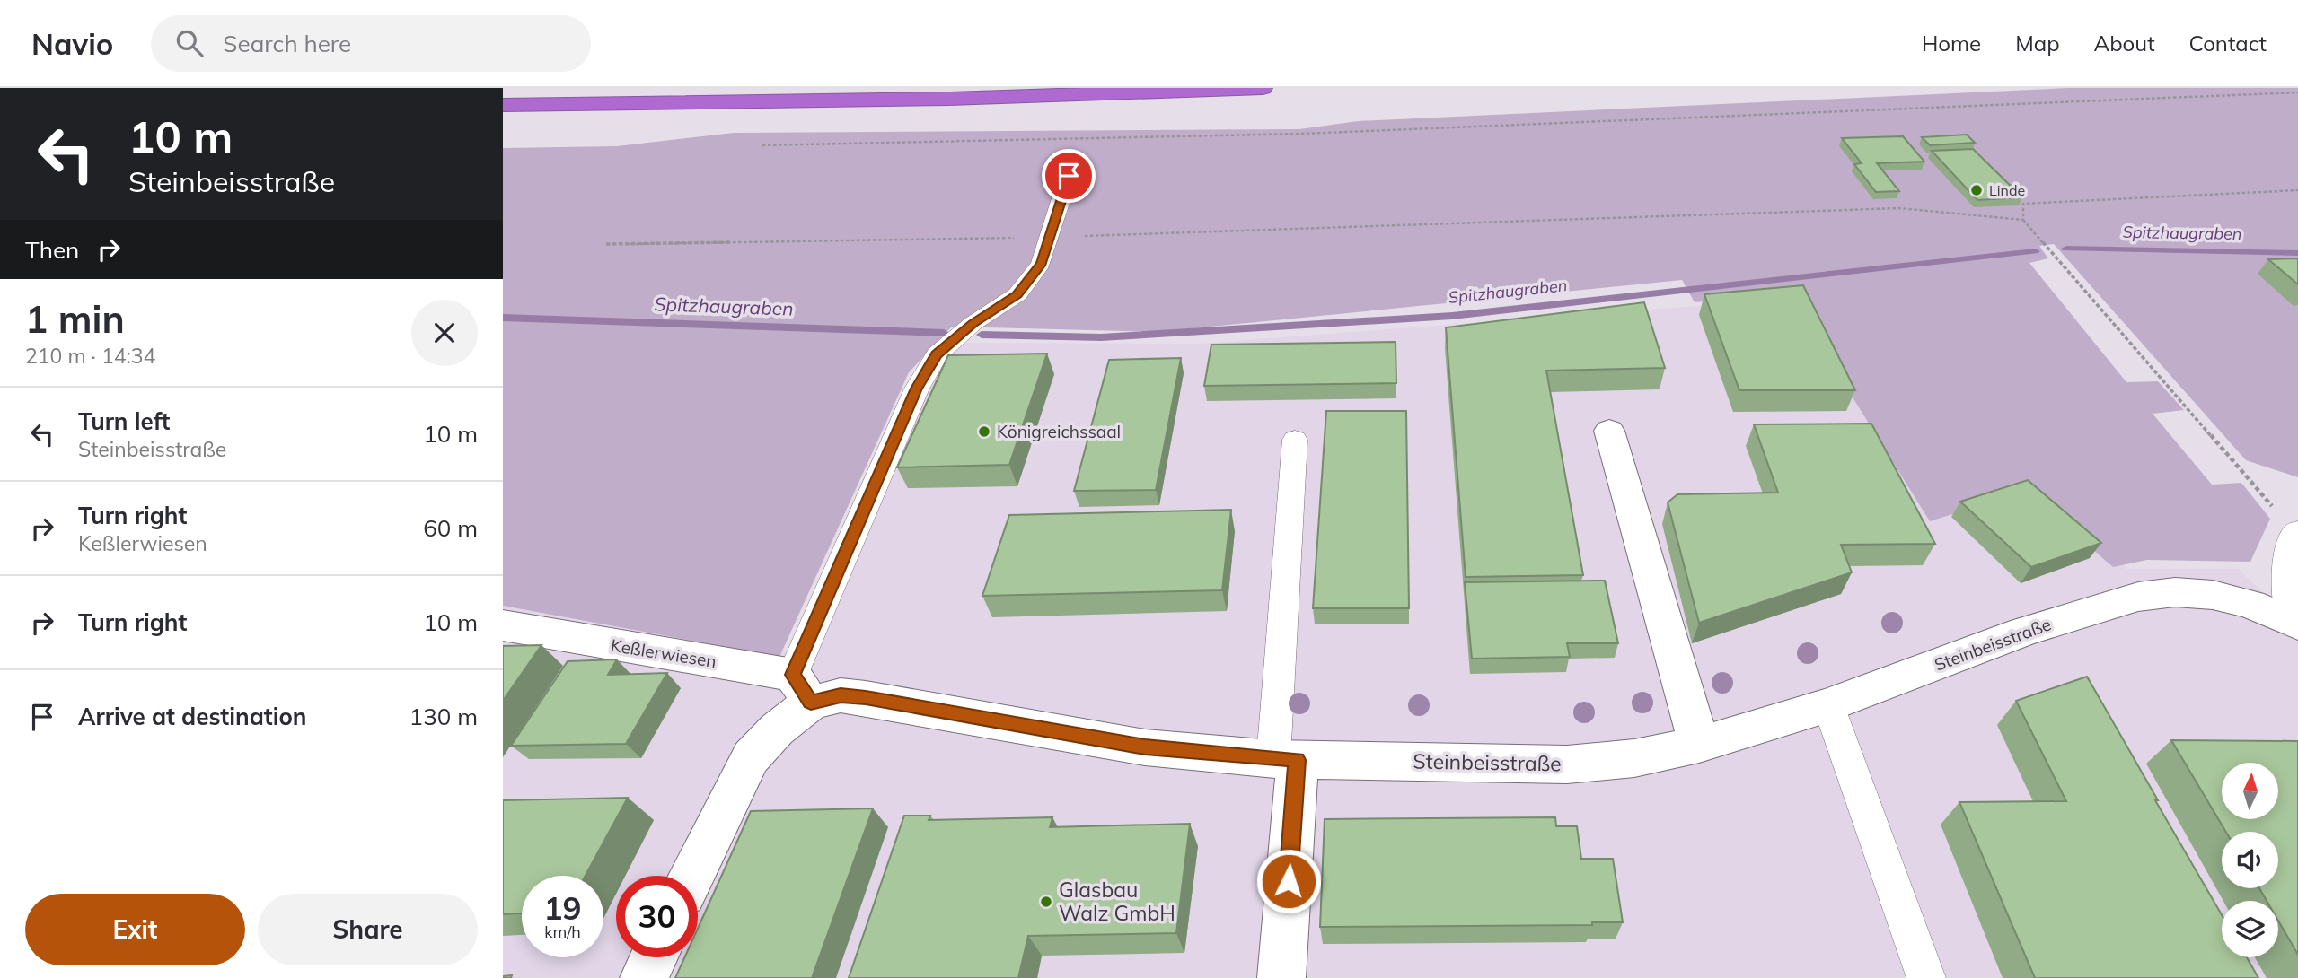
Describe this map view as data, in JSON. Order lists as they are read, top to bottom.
{
  "streets": {
    "street": ["Steinbeisstraße", "Keßlerwiesen"]
  },
  "crossings": [
    ["Steinbeisstraße", "Keßlerwiesen"]
  ],
  "water": ["Spitzhaugraben"],
  "places": ["Linde", "Königreichssaal", "Glasbau Walz GmbH"],
  "north": "top",
  "page": {
    "header": "Navio",
    "search": "Search here",
    "nav": [
      "Home",
      "Map",
      "About",
      "Contact"
    ],
    "turn": ["10 m", "Steinbeisstraße"],
    "then": "Then",
    "heading": ["1 min", "210 m · 14:34"],
    "list": [
      {
        "name": "Turn left",
        "note": "Steinbeisstraße",
        "value": "10 m"
      },
      {
        "name": "Turn right",
        "note": "Keßlerwiesen",
        "value": "60 m"
      },
      {
        "name": "Turn right",
        "value": "10 m"
      },
      {
        "name": "Arrive at destination",
        "value": "130 m"
      }
    ],
    "speed": "19 km/h",
    "limit": "30",
    "buttons": ["Exit", "Share"]
  }
}
